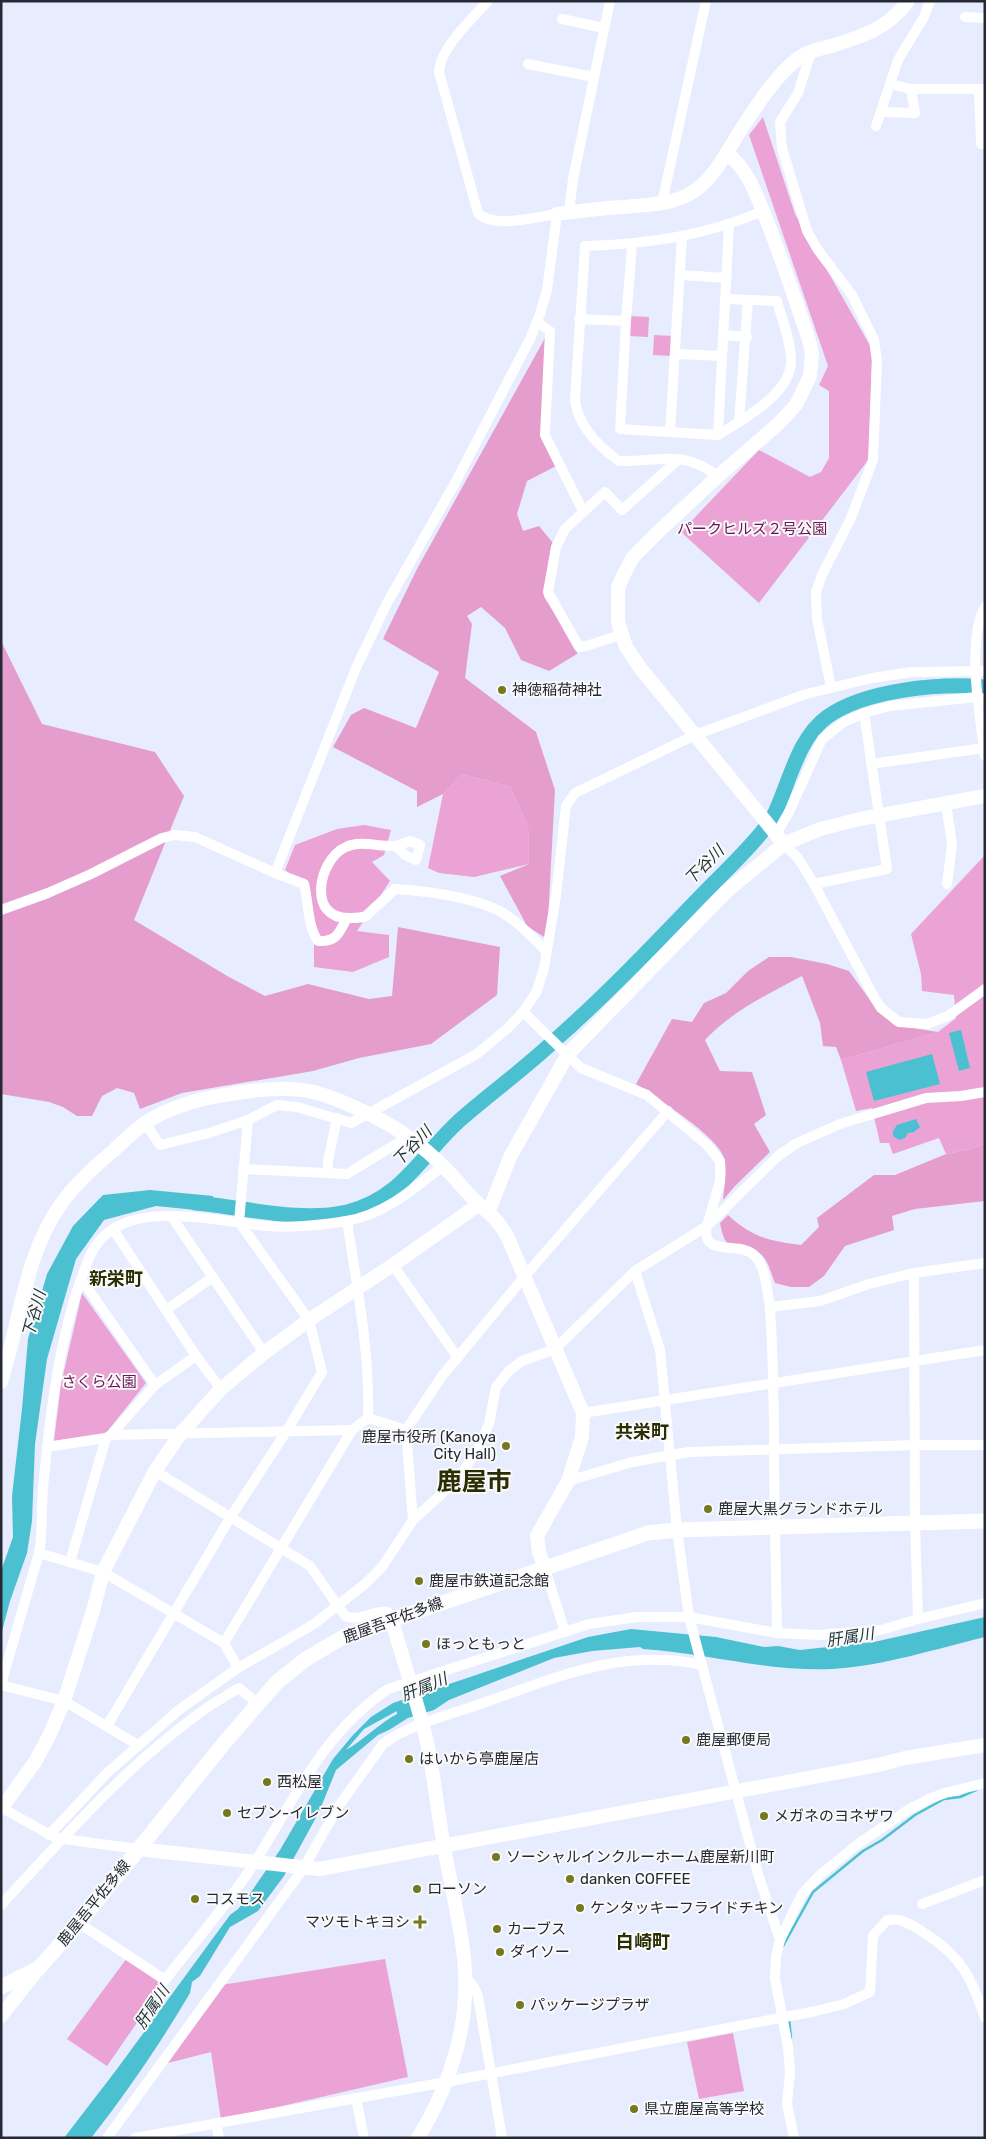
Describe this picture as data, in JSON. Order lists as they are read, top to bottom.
{
  "streets": {
    "main road": ["鹿屋吾平佐多線"]
  },
  "districts": [
    "新栄町",
    "共栄町",
    "鹿屋市",
    "白崎町"
  ],
  "water": ["下谷川", "肝属川"],
  "parks": ["パークヒルズ２号公園", "さくら公園"],
  "places": {
    "other": [
      "神徳稲荷神社",
      "鹿屋市役所 (Kanoya City Hall)",
      "鹿屋大黒グランドホテル",
      "鹿屋市鉄道記念館",
      "ほっともっと",
      "鹿屋郵便局",
      "はいから亭鹿屋店",
      "西松屋",
      "セブン-イレブン",
      "メガネのヨネザワ",
      "ソーシャルインクルーホーム鹿屋新川町",
      "danken COFFEE",
      "ローソン",
      "コスモス",
      "ケンタッキーフライドチキン",
      "カーブス",
      "ダイソー",
      "パッケージプラザ",
      "県立鹿屋高等学校"
    ],
    "health": ["マツモトキヨシ"]
  }
}
